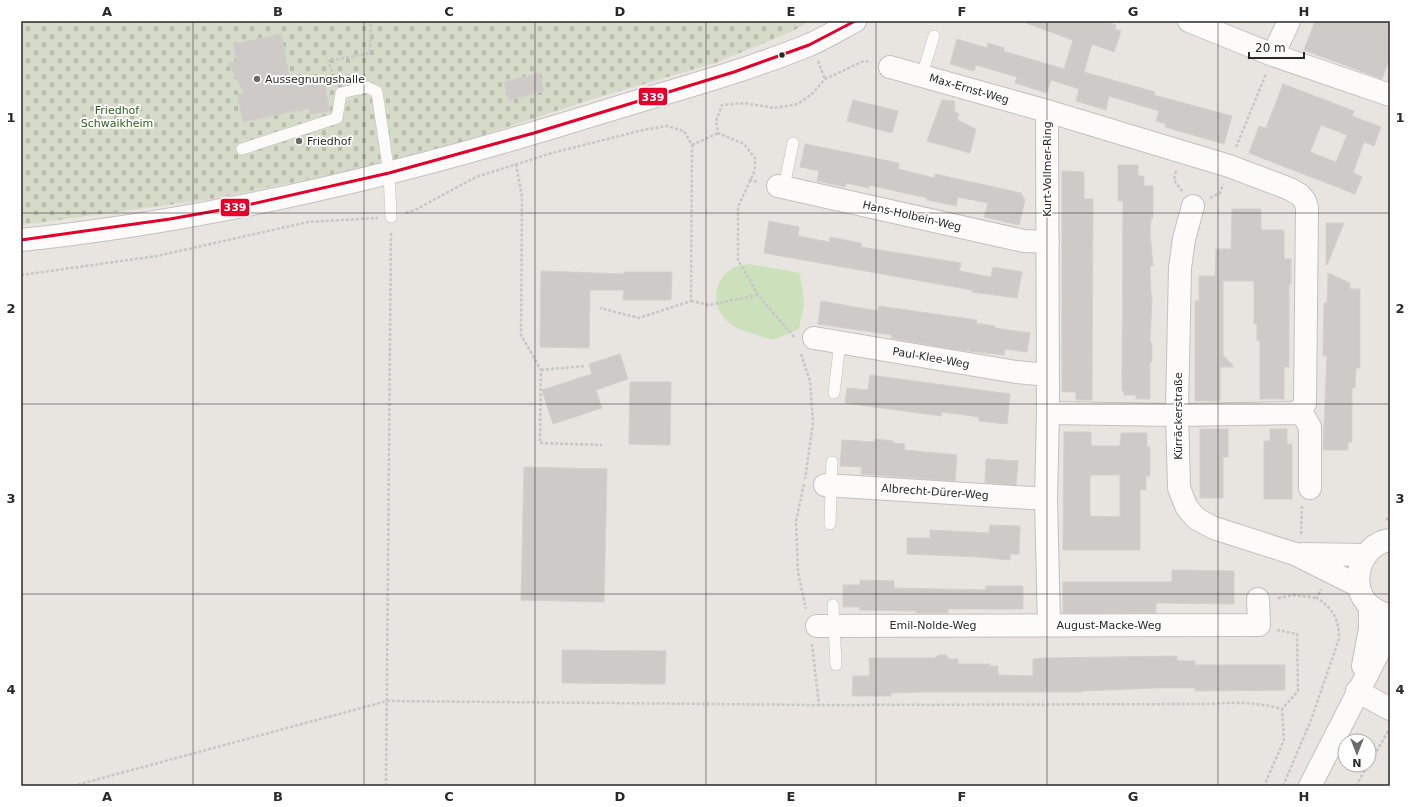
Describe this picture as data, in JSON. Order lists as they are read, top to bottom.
{
  "streets": {
    "street": [
      "Max-Ernst-Weg",
      "Kurt-Vollmer-Ring",
      "Hans-Holbein-Weg",
      "Paul-Klee-Weg",
      "Kürräckerstraße",
      "Albrecht-Dürer-Weg",
      "Emil-Nolde-Weg",
      "August-Macke-Weg"
    ]
  },
  "crossings": [
    ["Max-Ernst-Weg", "Kurt-Vollmer-Ring"],
    ["Kurt-Vollmer-Ring", "Hans-Holbein-Weg"],
    ["Kurt-Vollmer-Ring", "Paul-Klee-Weg"],
    ["Kurt-Vollmer-Ring", "August-Macke-Weg"],
    ["Albrecht-Dürer-Weg", "August-Macke-Weg"],
    ["Emil-Nolde-Weg", "August-Macke-Weg"]
  ],
  "parks": ["Friedhof Schwaikheim"],
  "places": ["Aussegnungshalle", "Friedhof"],
  "lines": ["transit line 339"],
  "scale_bar": "20 m",
  "north": "bottom",
  "grid": {
    "columns": [
      "A",
      "B",
      "C",
      "D",
      "E",
      "F",
      "G",
      "H"
    ],
    "rows": [
      "1",
      "2",
      "3",
      "4"
    ]
  }
}
